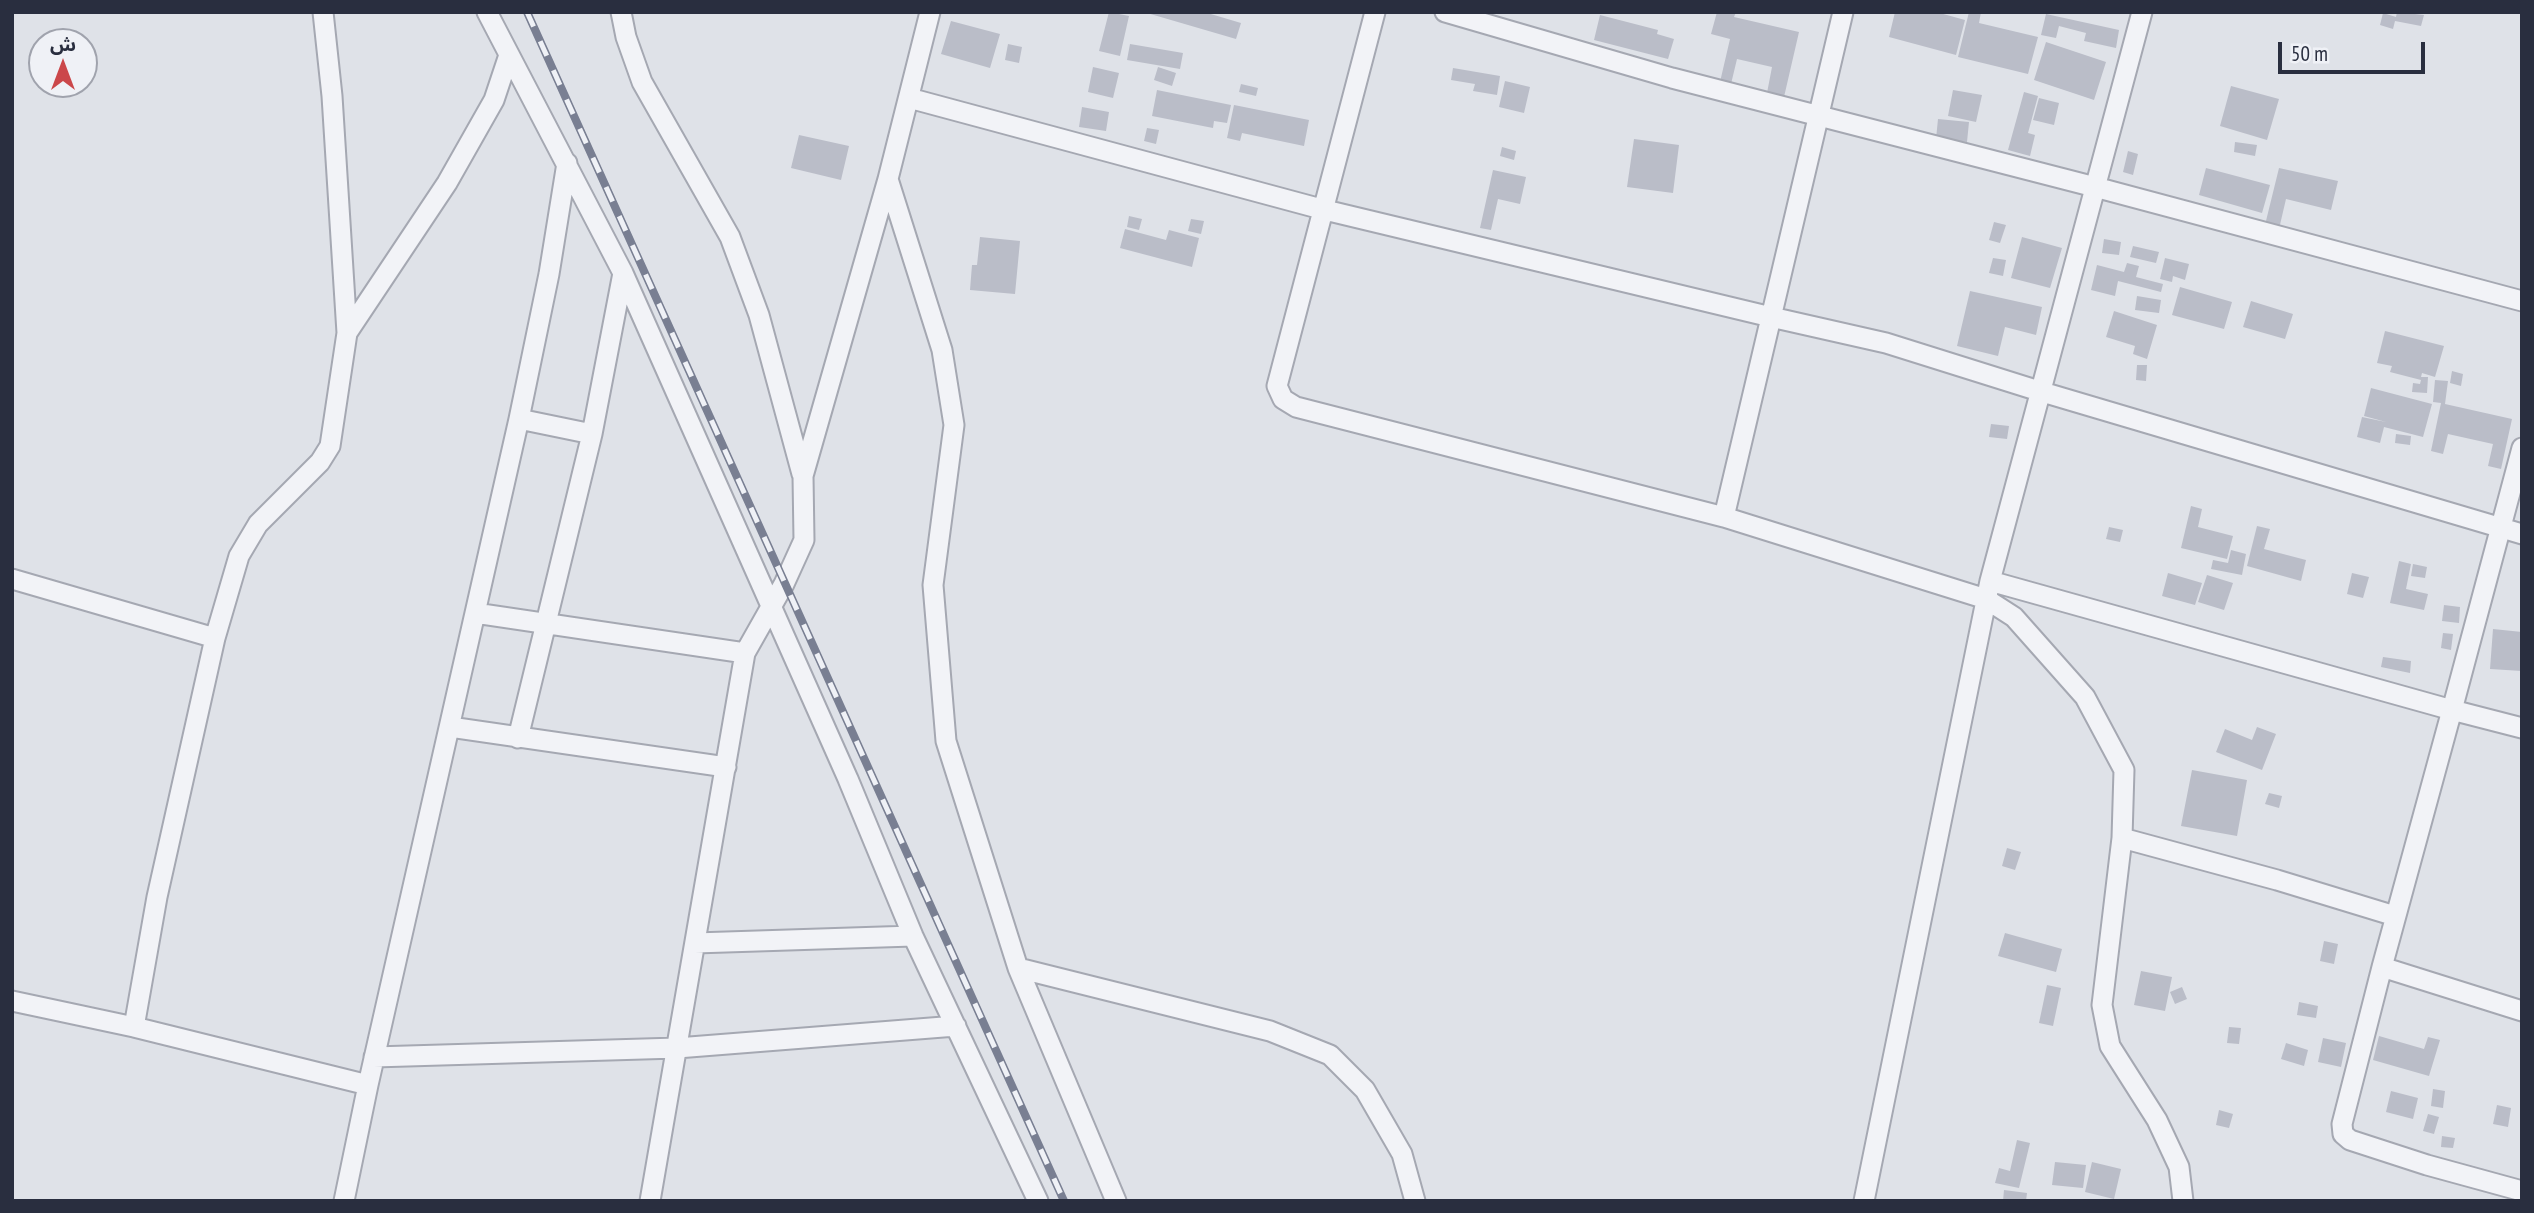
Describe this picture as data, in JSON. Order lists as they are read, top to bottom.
{
  "scale_bar": "50 m",
  "north": "top"
}
